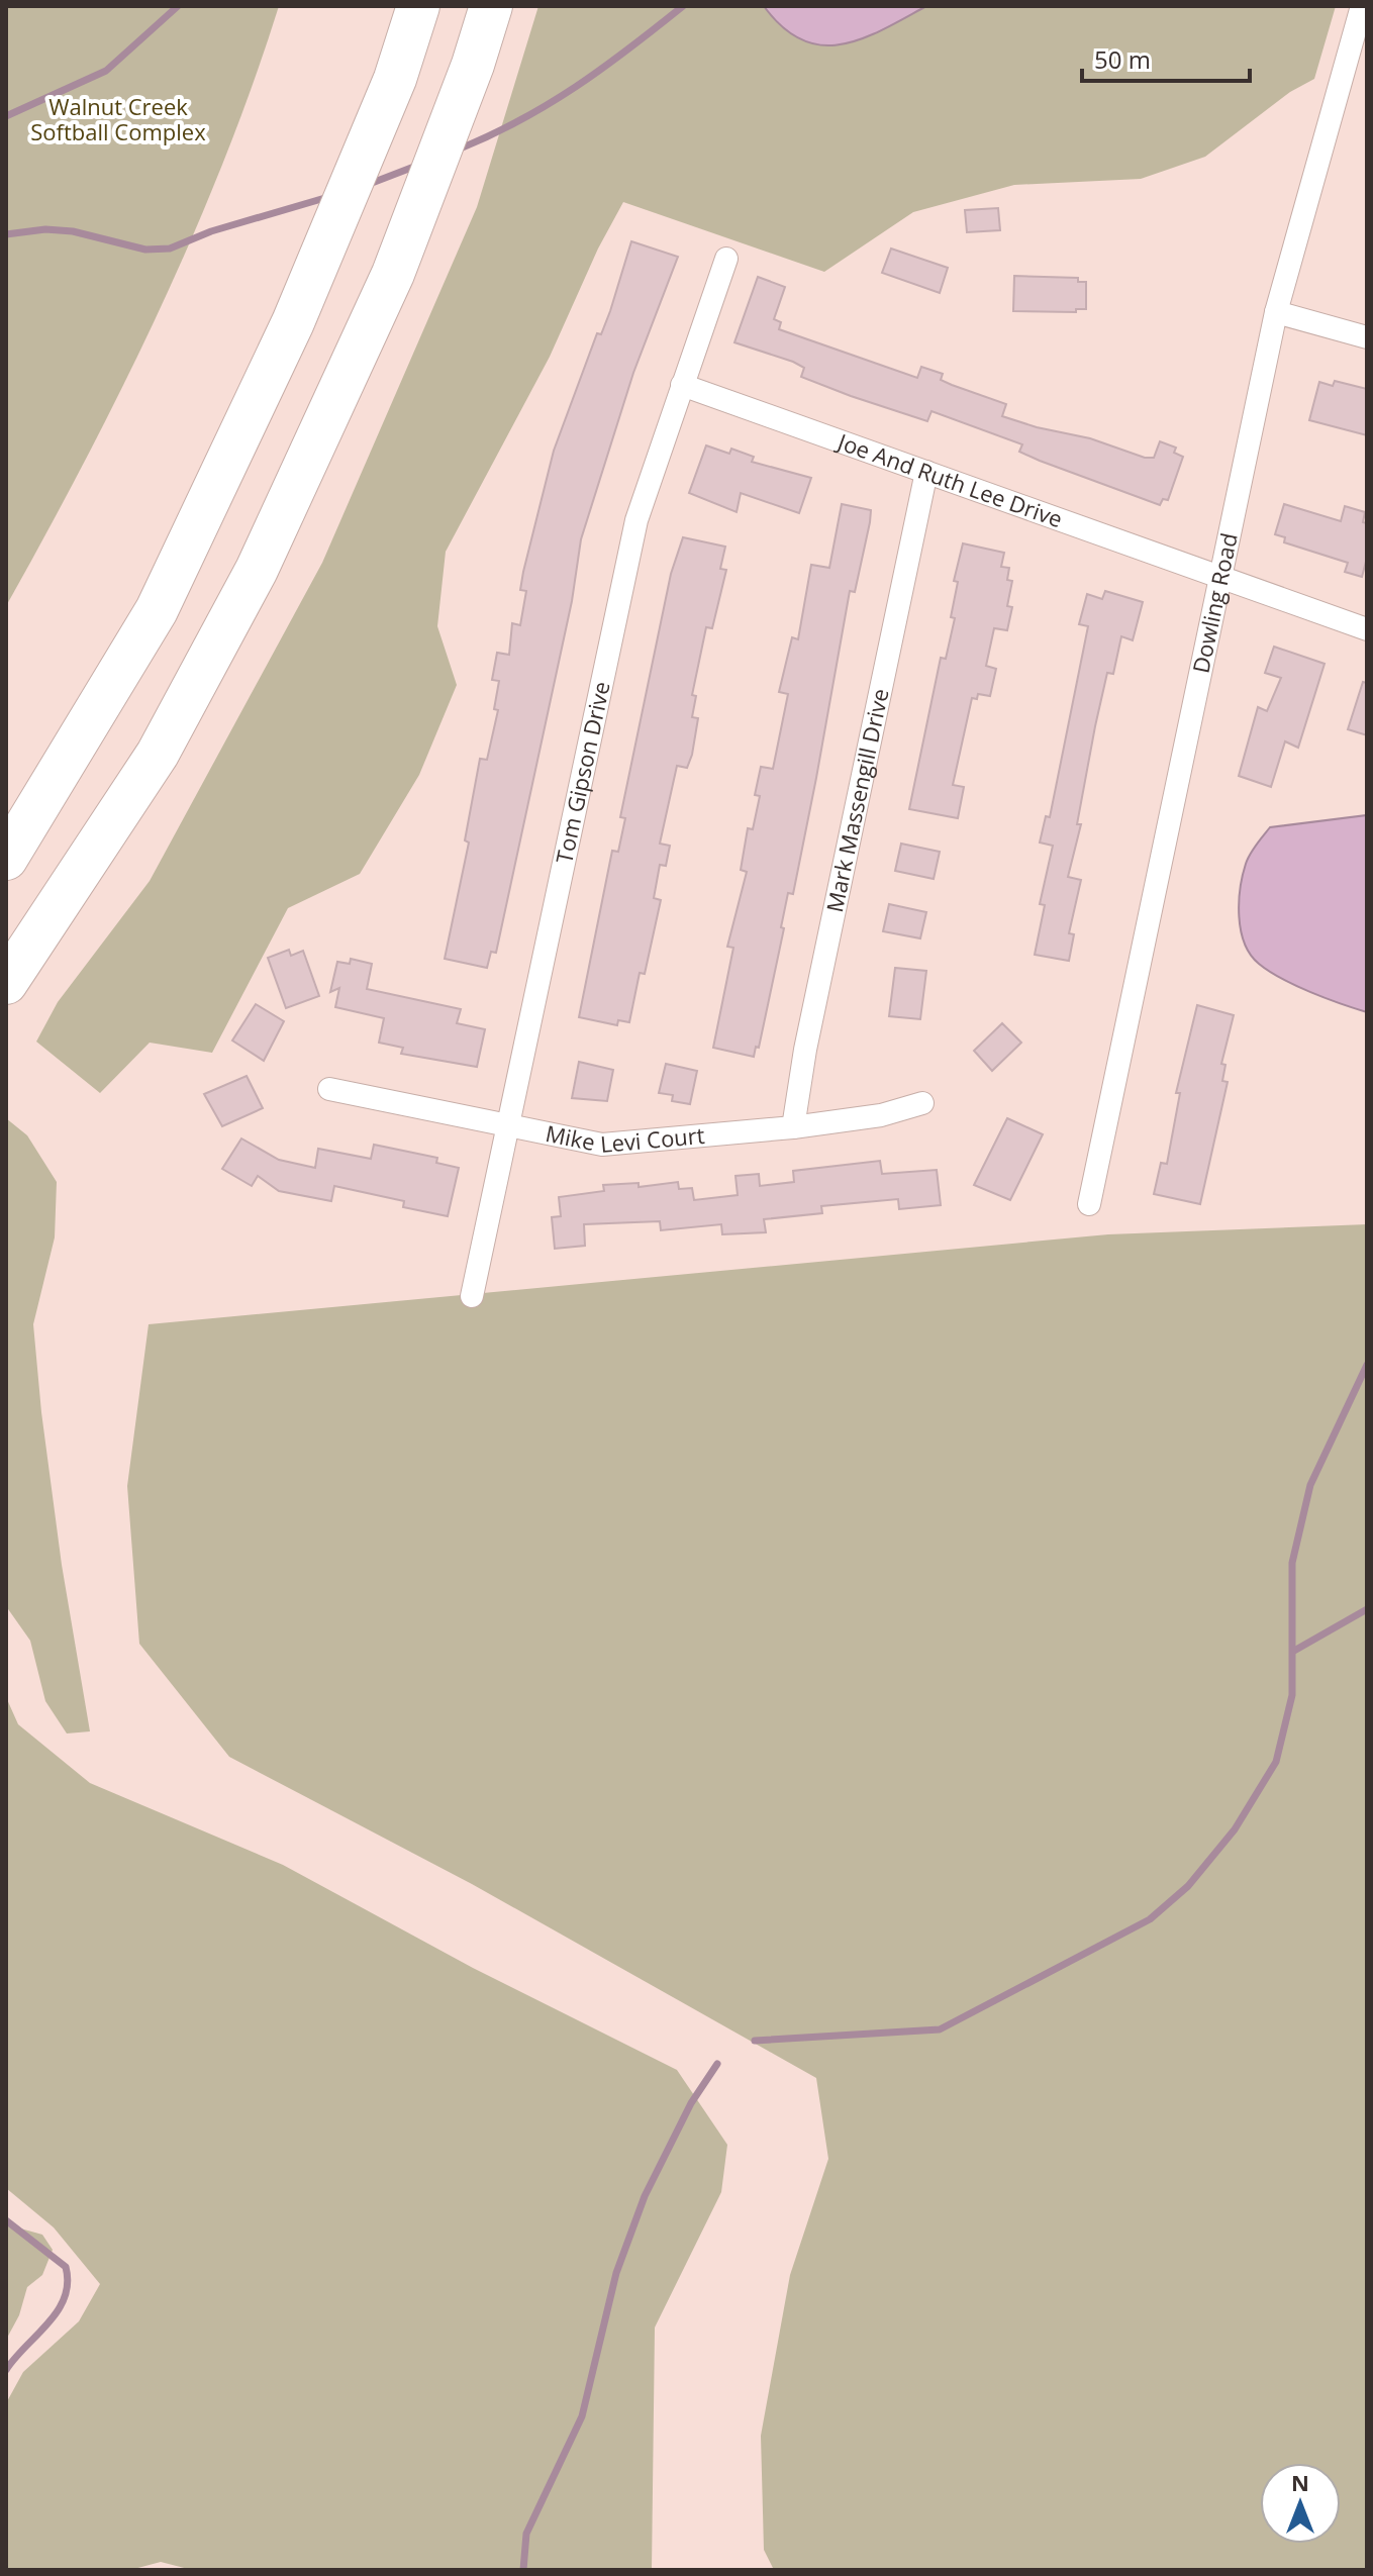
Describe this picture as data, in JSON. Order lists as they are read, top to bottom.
{
  "streets": {
    "street": [
      "Joe And Ruth Lee Drive",
      "Dowling Road",
      "Tom Gipson Drive",
      "Mark Massengill Drive",
      "Mike Levi Court"
    ]
  },
  "crossings": [
    ["Joe And Ruth Lee Drive", "Dowling Road"],
    ["Joe And Ruth Lee Drive", "Tom Gipson Drive"],
    ["Joe And Ruth Lee Drive", "Mark Massengill Drive"],
    ["Tom Gipson Drive", "Mike Levi Court"],
    ["Mark Massengill Drive", "Mike Levi Court"]
  ],
  "parks": ["Walnut Creek Softball Complex"],
  "scale_bar": "50 m",
  "north": "top"
}
